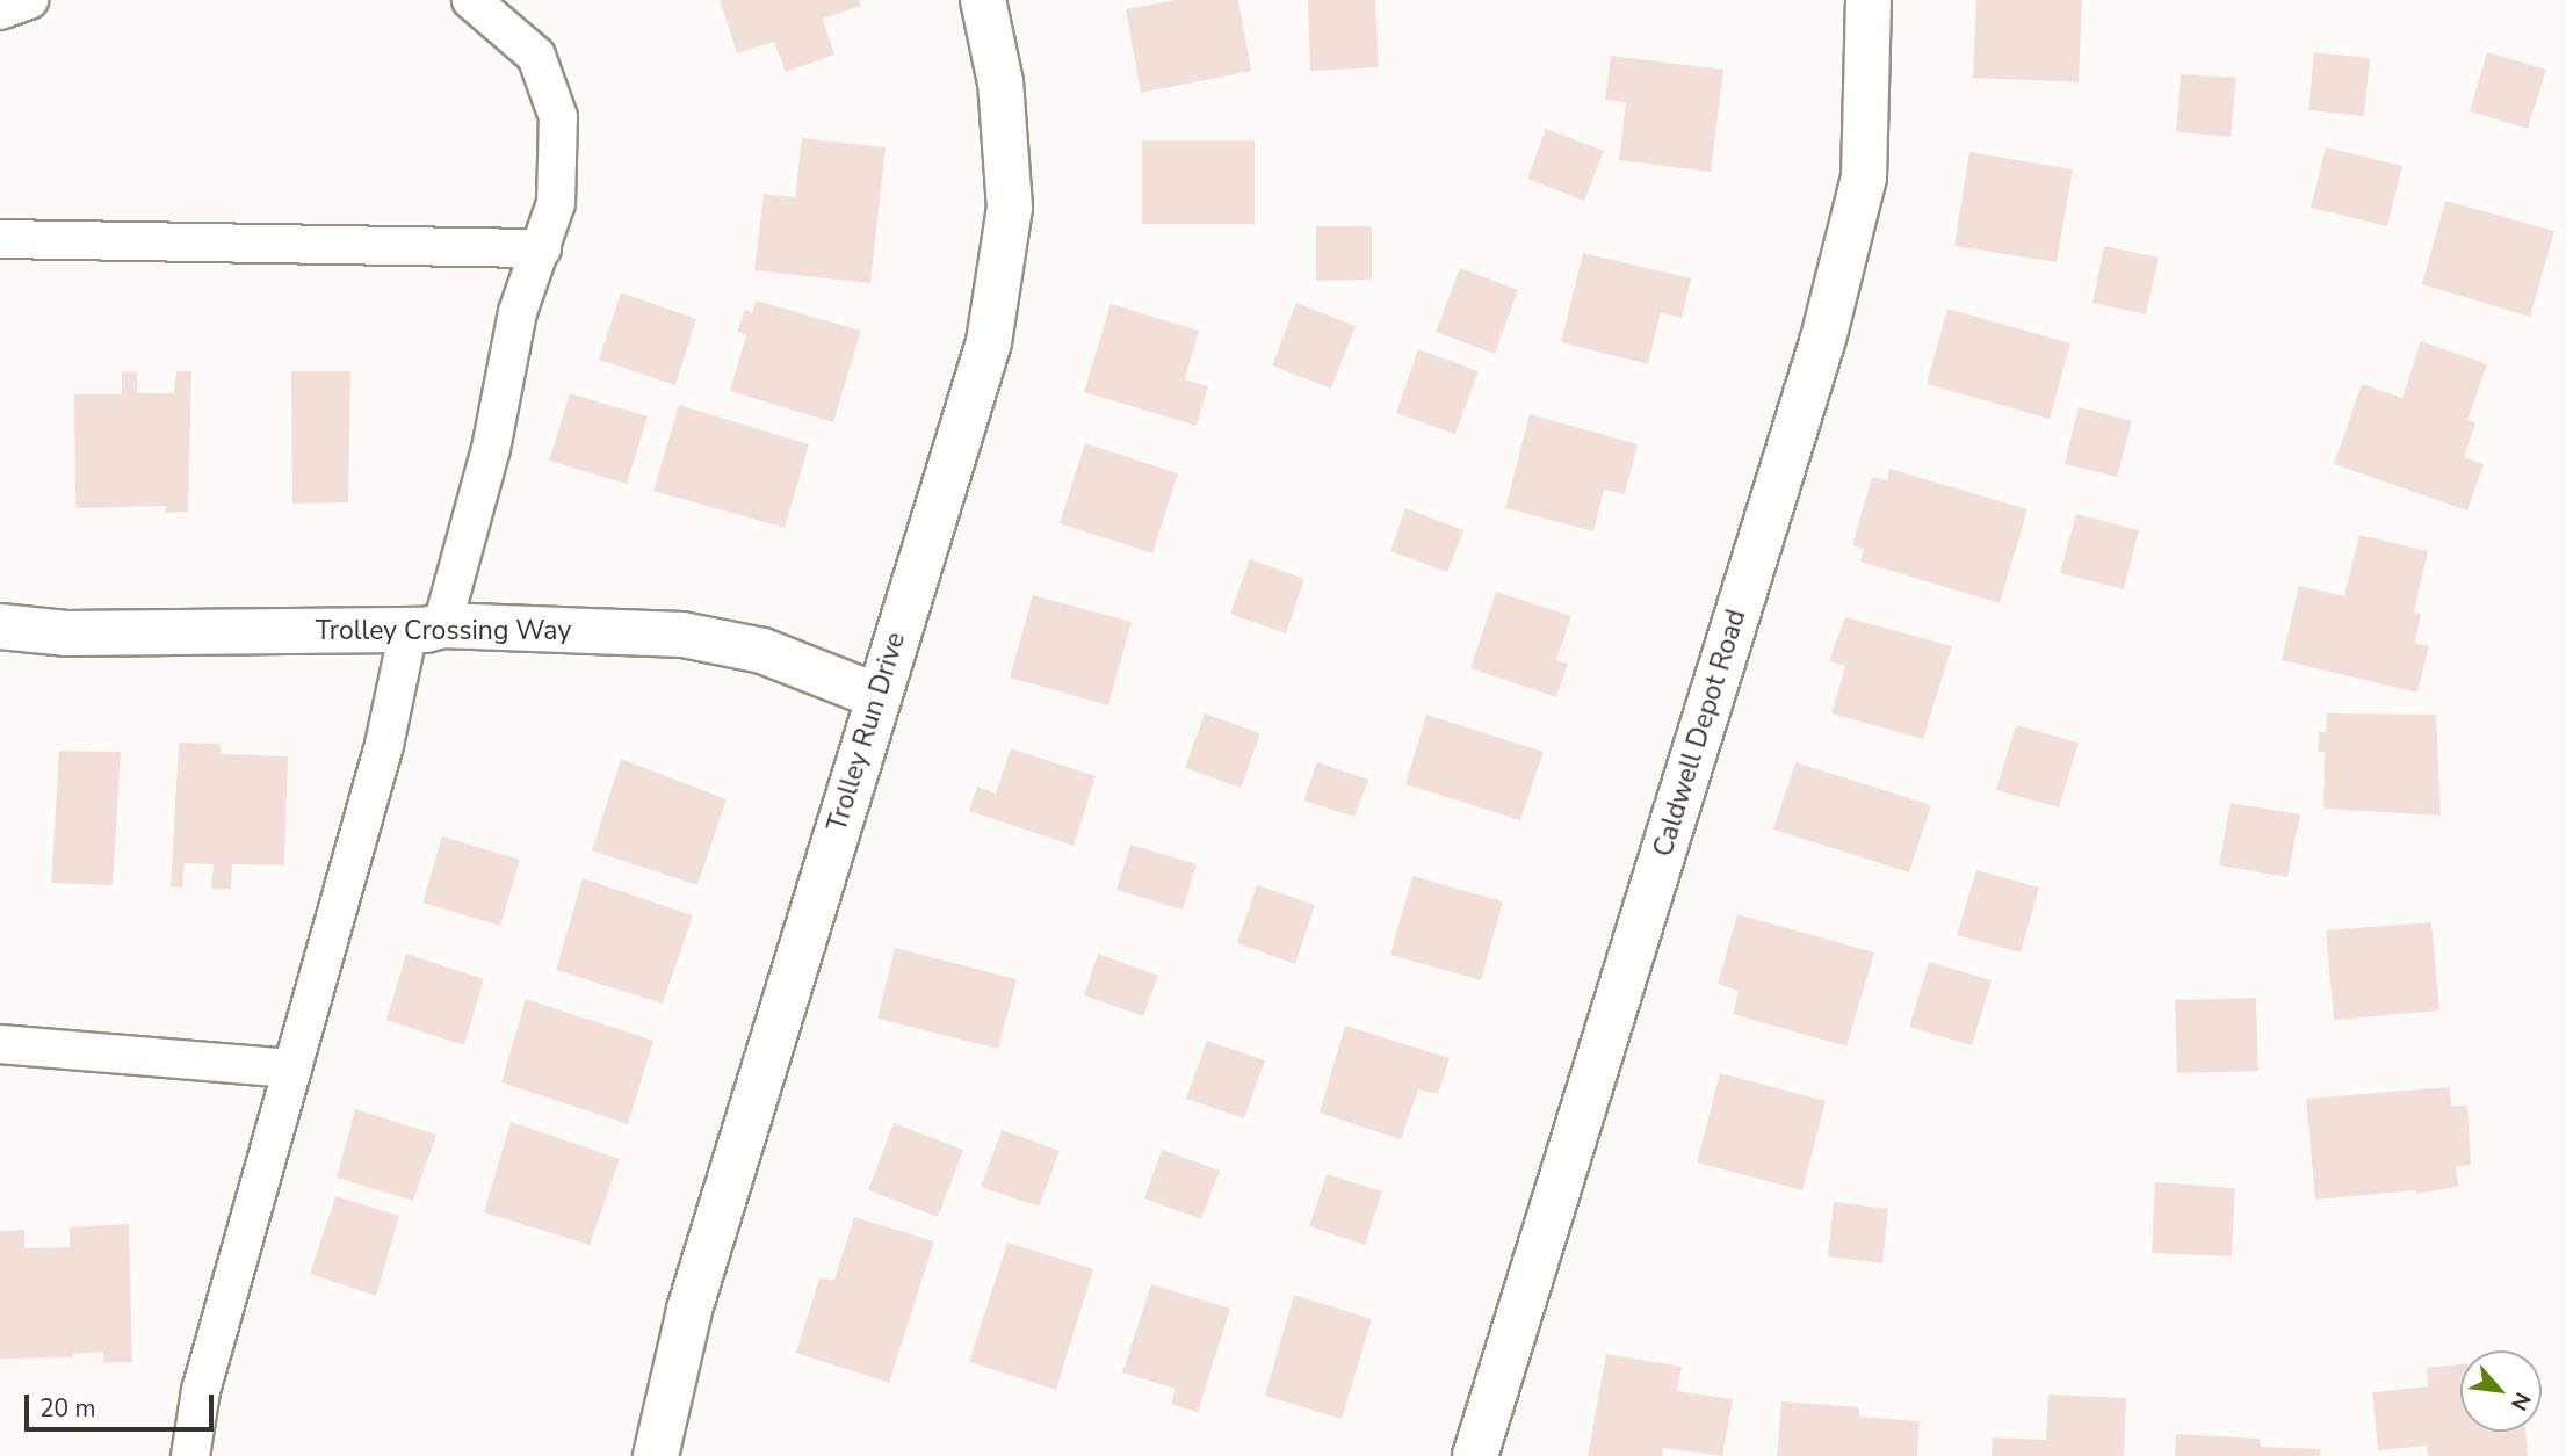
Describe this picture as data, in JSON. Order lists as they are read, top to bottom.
{
  "streets": {
    "street": ["Trolley Crossing Way", "Trolley Run Drive", "Caldwell Depot Road"]
  },
  "crossings": [
    ["Trolley Crossing Way", "Trolley Run Drive"]
  ],
  "scale_bar": "20 m",
  "north": "bottom right"
}
